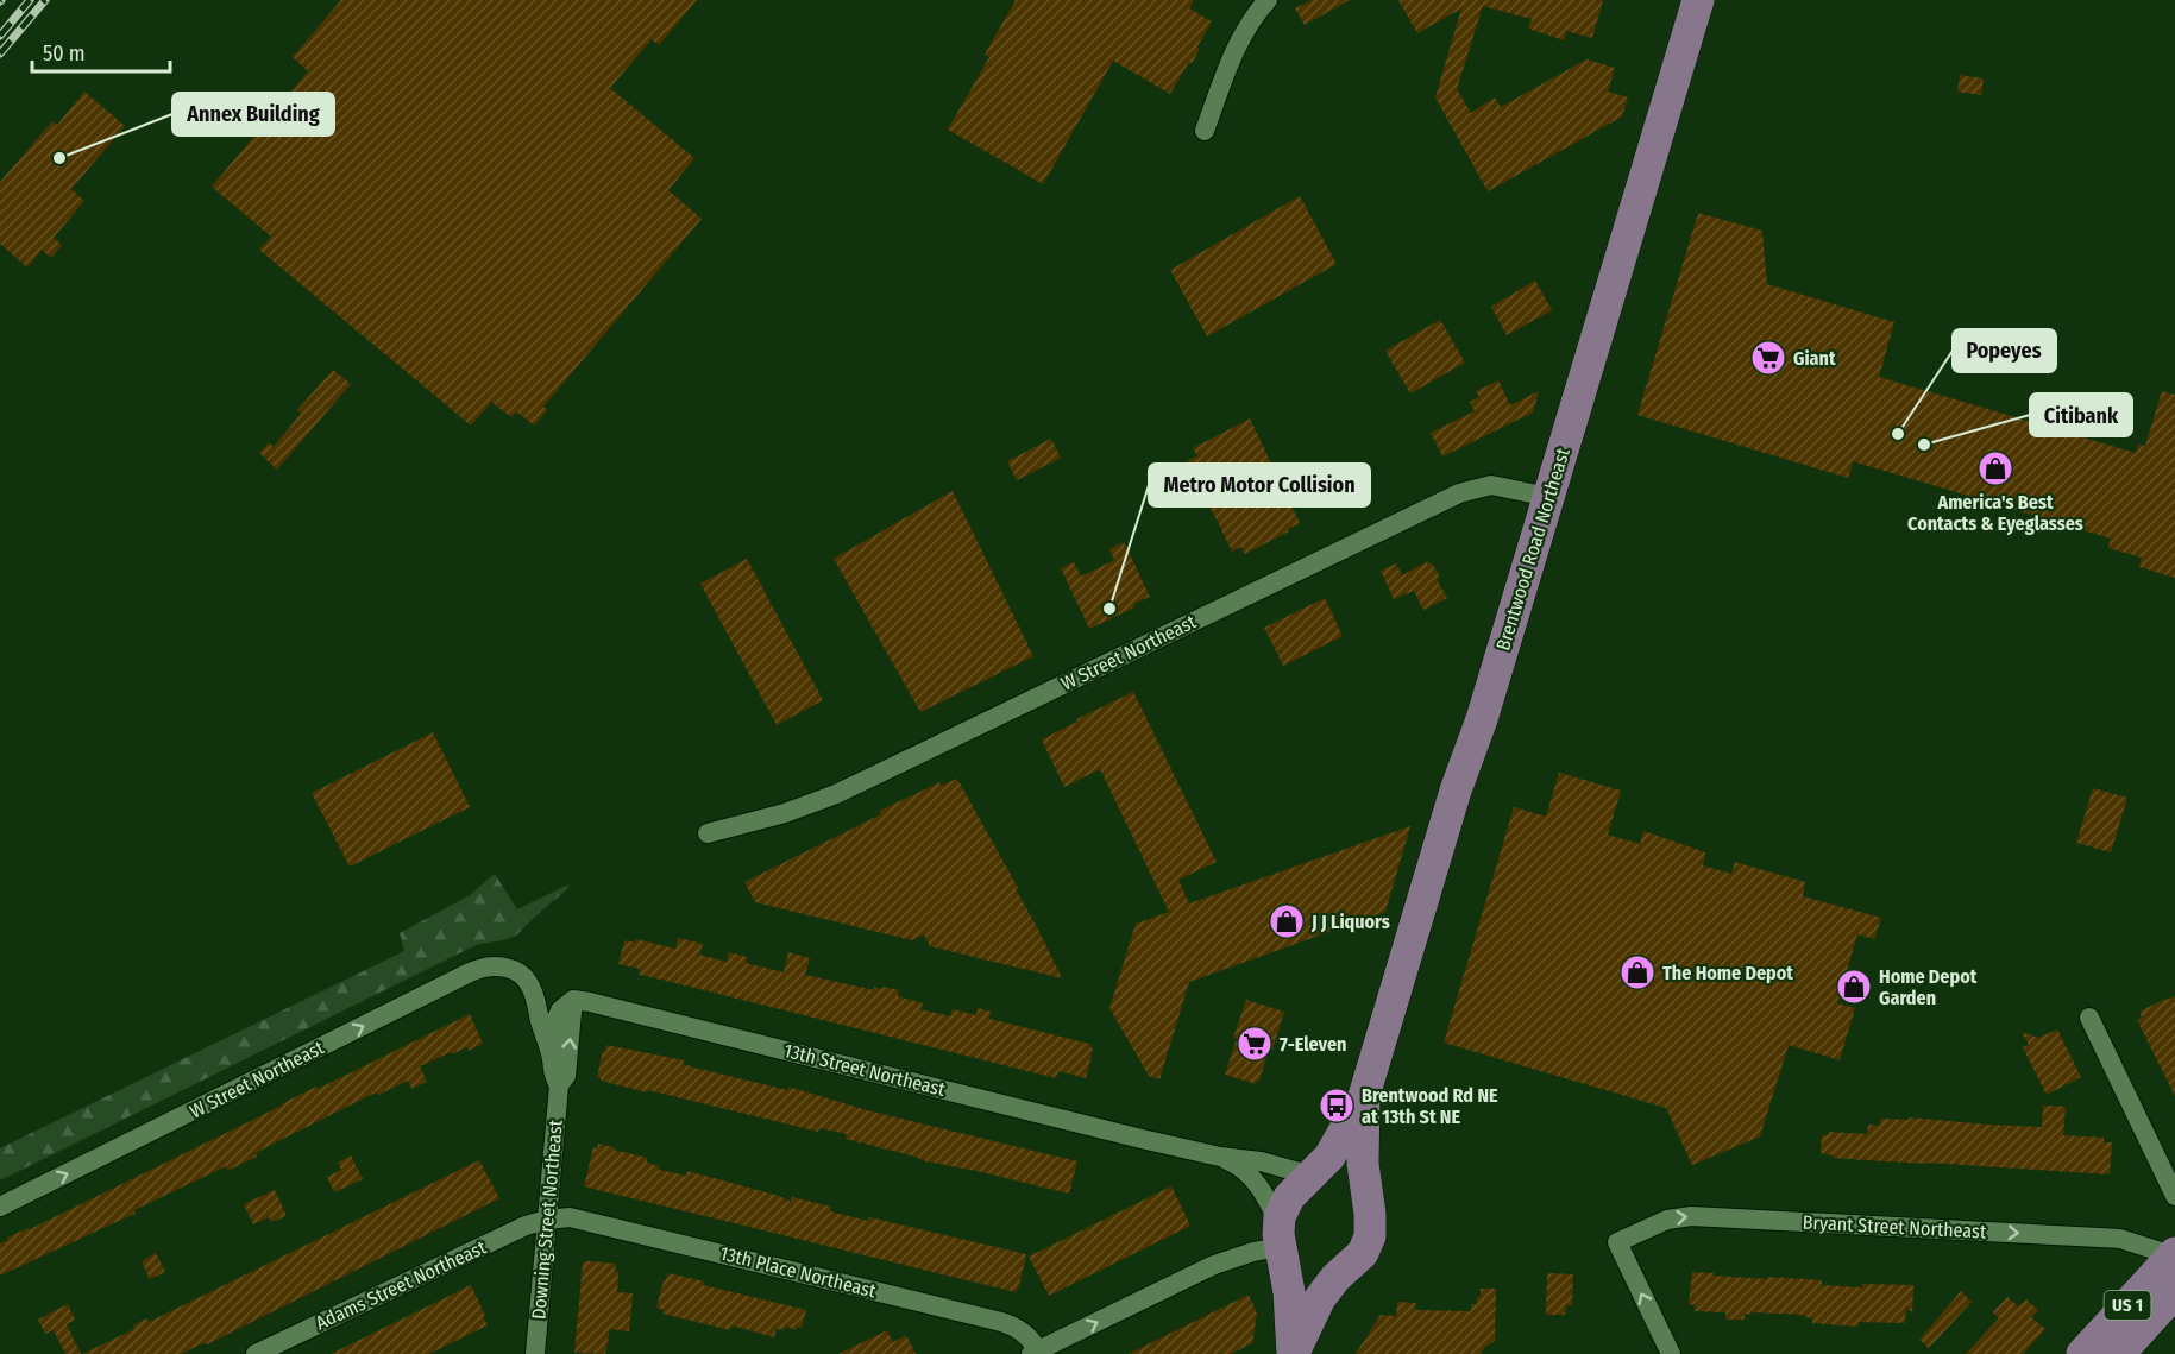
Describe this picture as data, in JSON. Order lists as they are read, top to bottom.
{
  "streets": {
    "main road": ["Brentwood Road Northeast", "US 1"],
    "street": [
      "W Street Northeast",
      "13th Street Northeast",
      "Downing Street Northeast",
      "Bryant Street Northeast",
      "13th Place Northeast",
      "Adams Street Northeast"
    ]
  },
  "crossings": [
    ["Brentwood Road Northeast", "W Street Northeast"],
    ["Brentwood Road Northeast", "13th Street Northeast"],
    ["W Street Northeast", "Downing Street Northeast"],
    ["13th Street Northeast", "Downing Street Northeast"],
    ["Downing Street Northeast", "13th Place Northeast"],
    ["Downing Street Northeast", "Adams Street Northeast"],
    ["Bryant Street Northeast", "US 1"],
    ["13th Place Northeast", "Adams Street Northeast"]
  ],
  "one_way": ["W Street Northeast"],
  "places": {
    "other": [
      "Annex Building",
      "Popeyes",
      "Citibank",
      "Metro Motor Collision"
    ],
    "supermarket": ["Giant", "7-Eleven"],
    "shop": [
      "America's Best Contacts & Eyeglasses",
      "J J Liquors",
      "The Home Depot",
      "Home Depot Garden"
    ],
    "bus stop": ["Brentwood Rd NE at 13th St NE"]
  },
  "scale_bar": "50 m"
}
